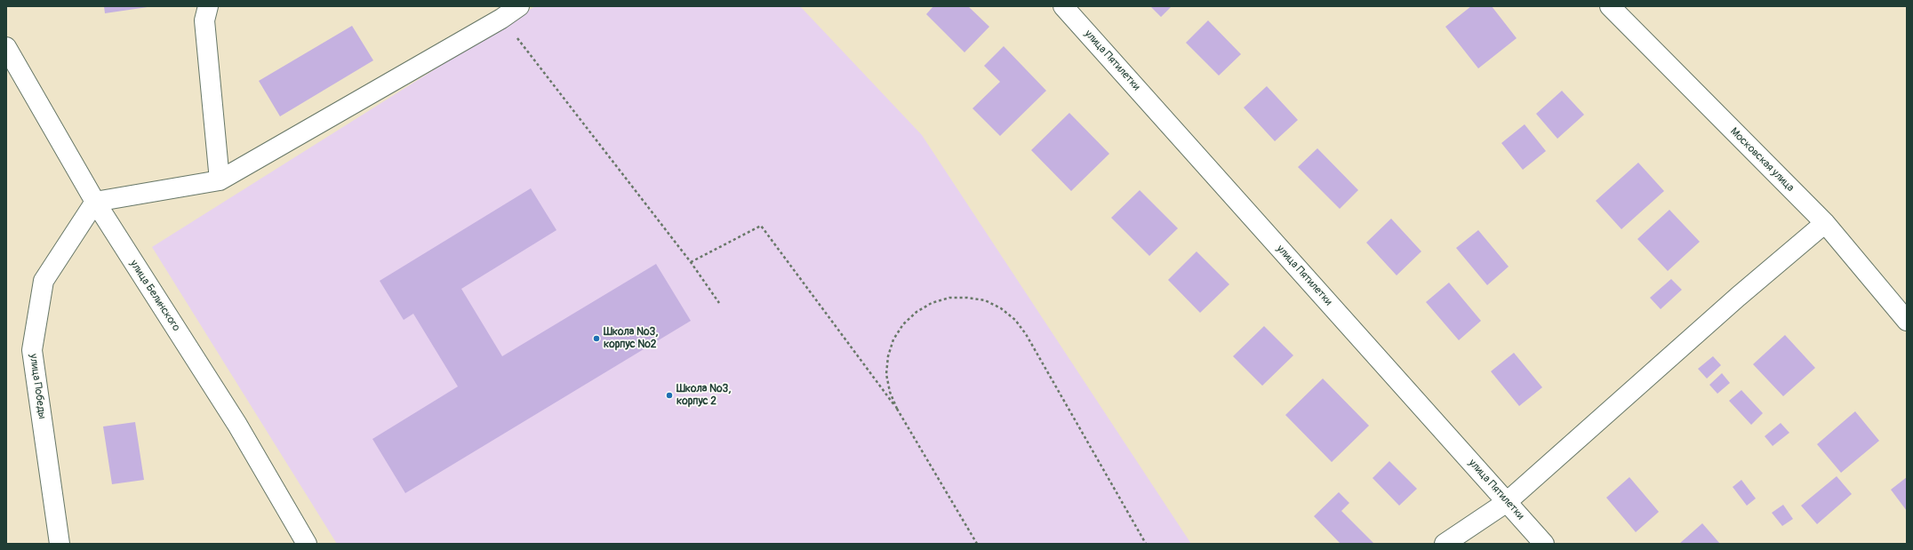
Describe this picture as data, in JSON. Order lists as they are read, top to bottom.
{
  "streets": {
    "street": [
      "улица Пятилетки",
      "Московская улица",
      "улица Белинского",
      "улица Победы"
    ]
  },
  "crossings": [
    ["улица Белинского", "улица Победы"]
  ],
  "places": ["Школа №3, корпус №2", "Школа №3, корпус 2"]
}
